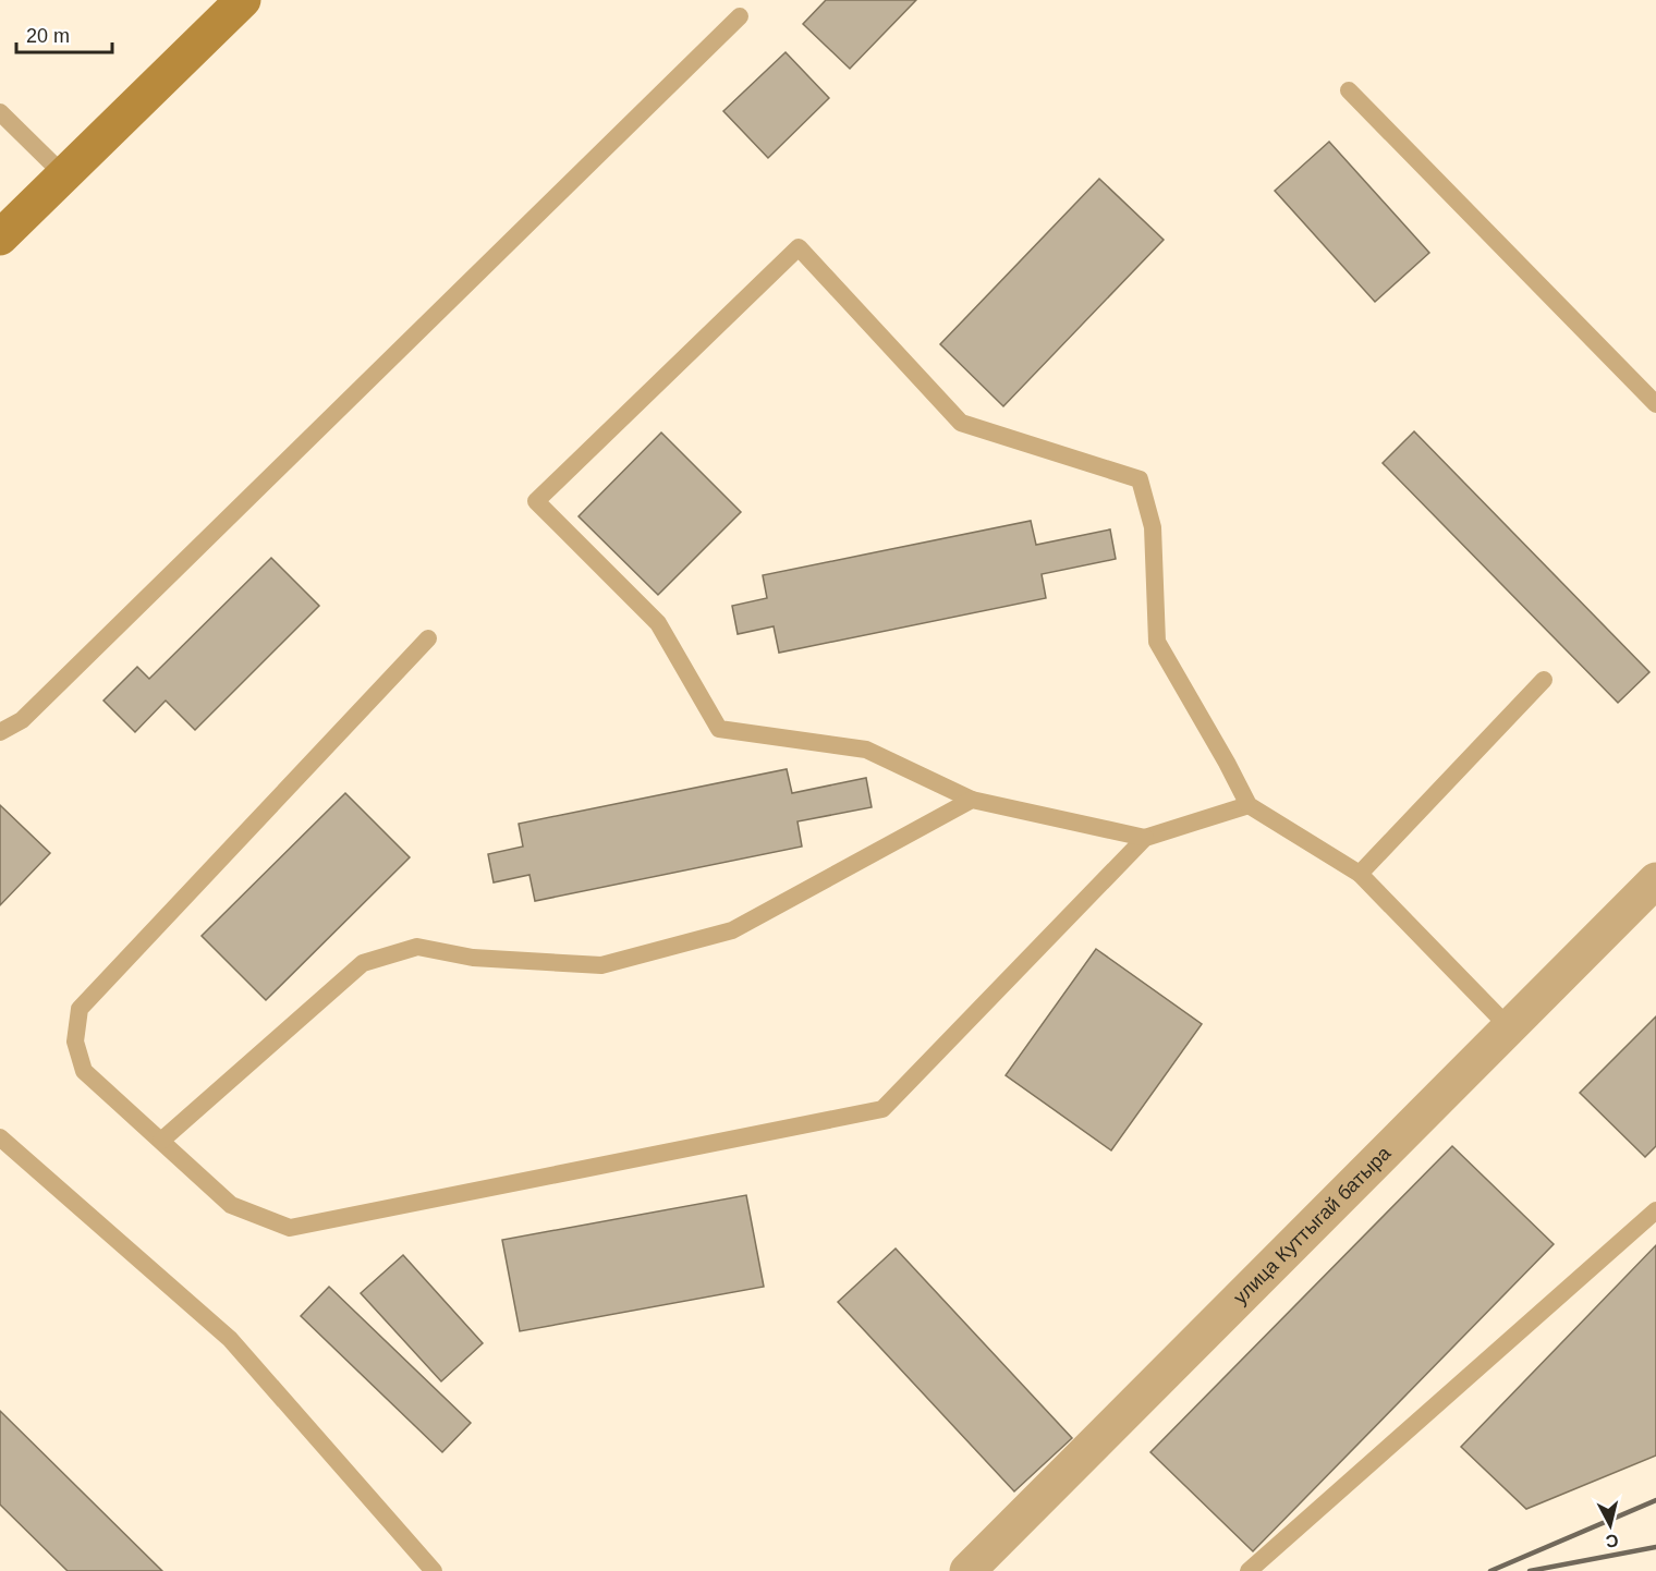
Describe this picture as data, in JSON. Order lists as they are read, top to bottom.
{
  "streets": {
    "street": ["улица Куттыгай батыра"]
  },
  "scale_bar": "20 m",
  "north": "bottom"
}
